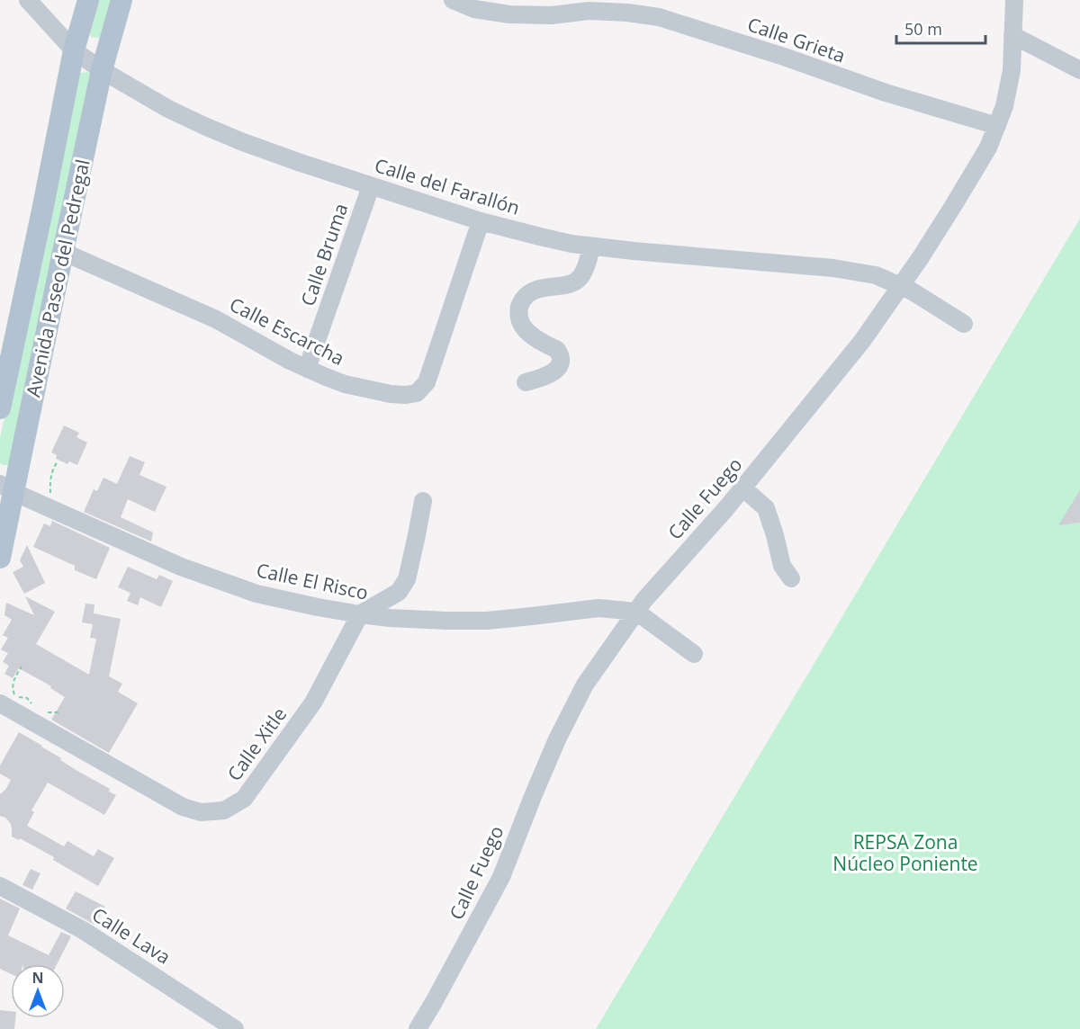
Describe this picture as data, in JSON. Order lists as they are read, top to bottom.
{
  "streets": {
    "main road": ["Avenida Paseo del Pedregal"],
    "street": [
      "Calle Grieta",
      "Calle del Farallón",
      "Calle Bruma",
      "Calle Escarcha",
      "Calle Fuego",
      "Calle El Risco",
      "Calle Xitle",
      "Calle Lava"
    ]
  },
  "crossings": [
    ["Calle Grieta", "Calle Fuego"],
    ["Calle del Farallón", "Calle Bruma"],
    ["Calle del Farallón", "Avenida Paseo del Pedregal"],
    ["Calle del Farallón", "Calle Escarcha"],
    ["Calle del Farallón", "Calle Fuego"],
    ["Calle Bruma", "Calle Escarcha"],
    ["Avenida Paseo del Pedregal", "Calle Escarcha"],
    ["Avenida Paseo del Pedregal", "Calle El Risco"],
    ["Calle Fuego", "Calle El Risco"],
    ["Calle El Risco", "Calle Xitle"]
  ],
  "parks": ["REPSA Zona Núcleo Poniente"],
  "scale_bar": "50 m",
  "north": "top"
}
